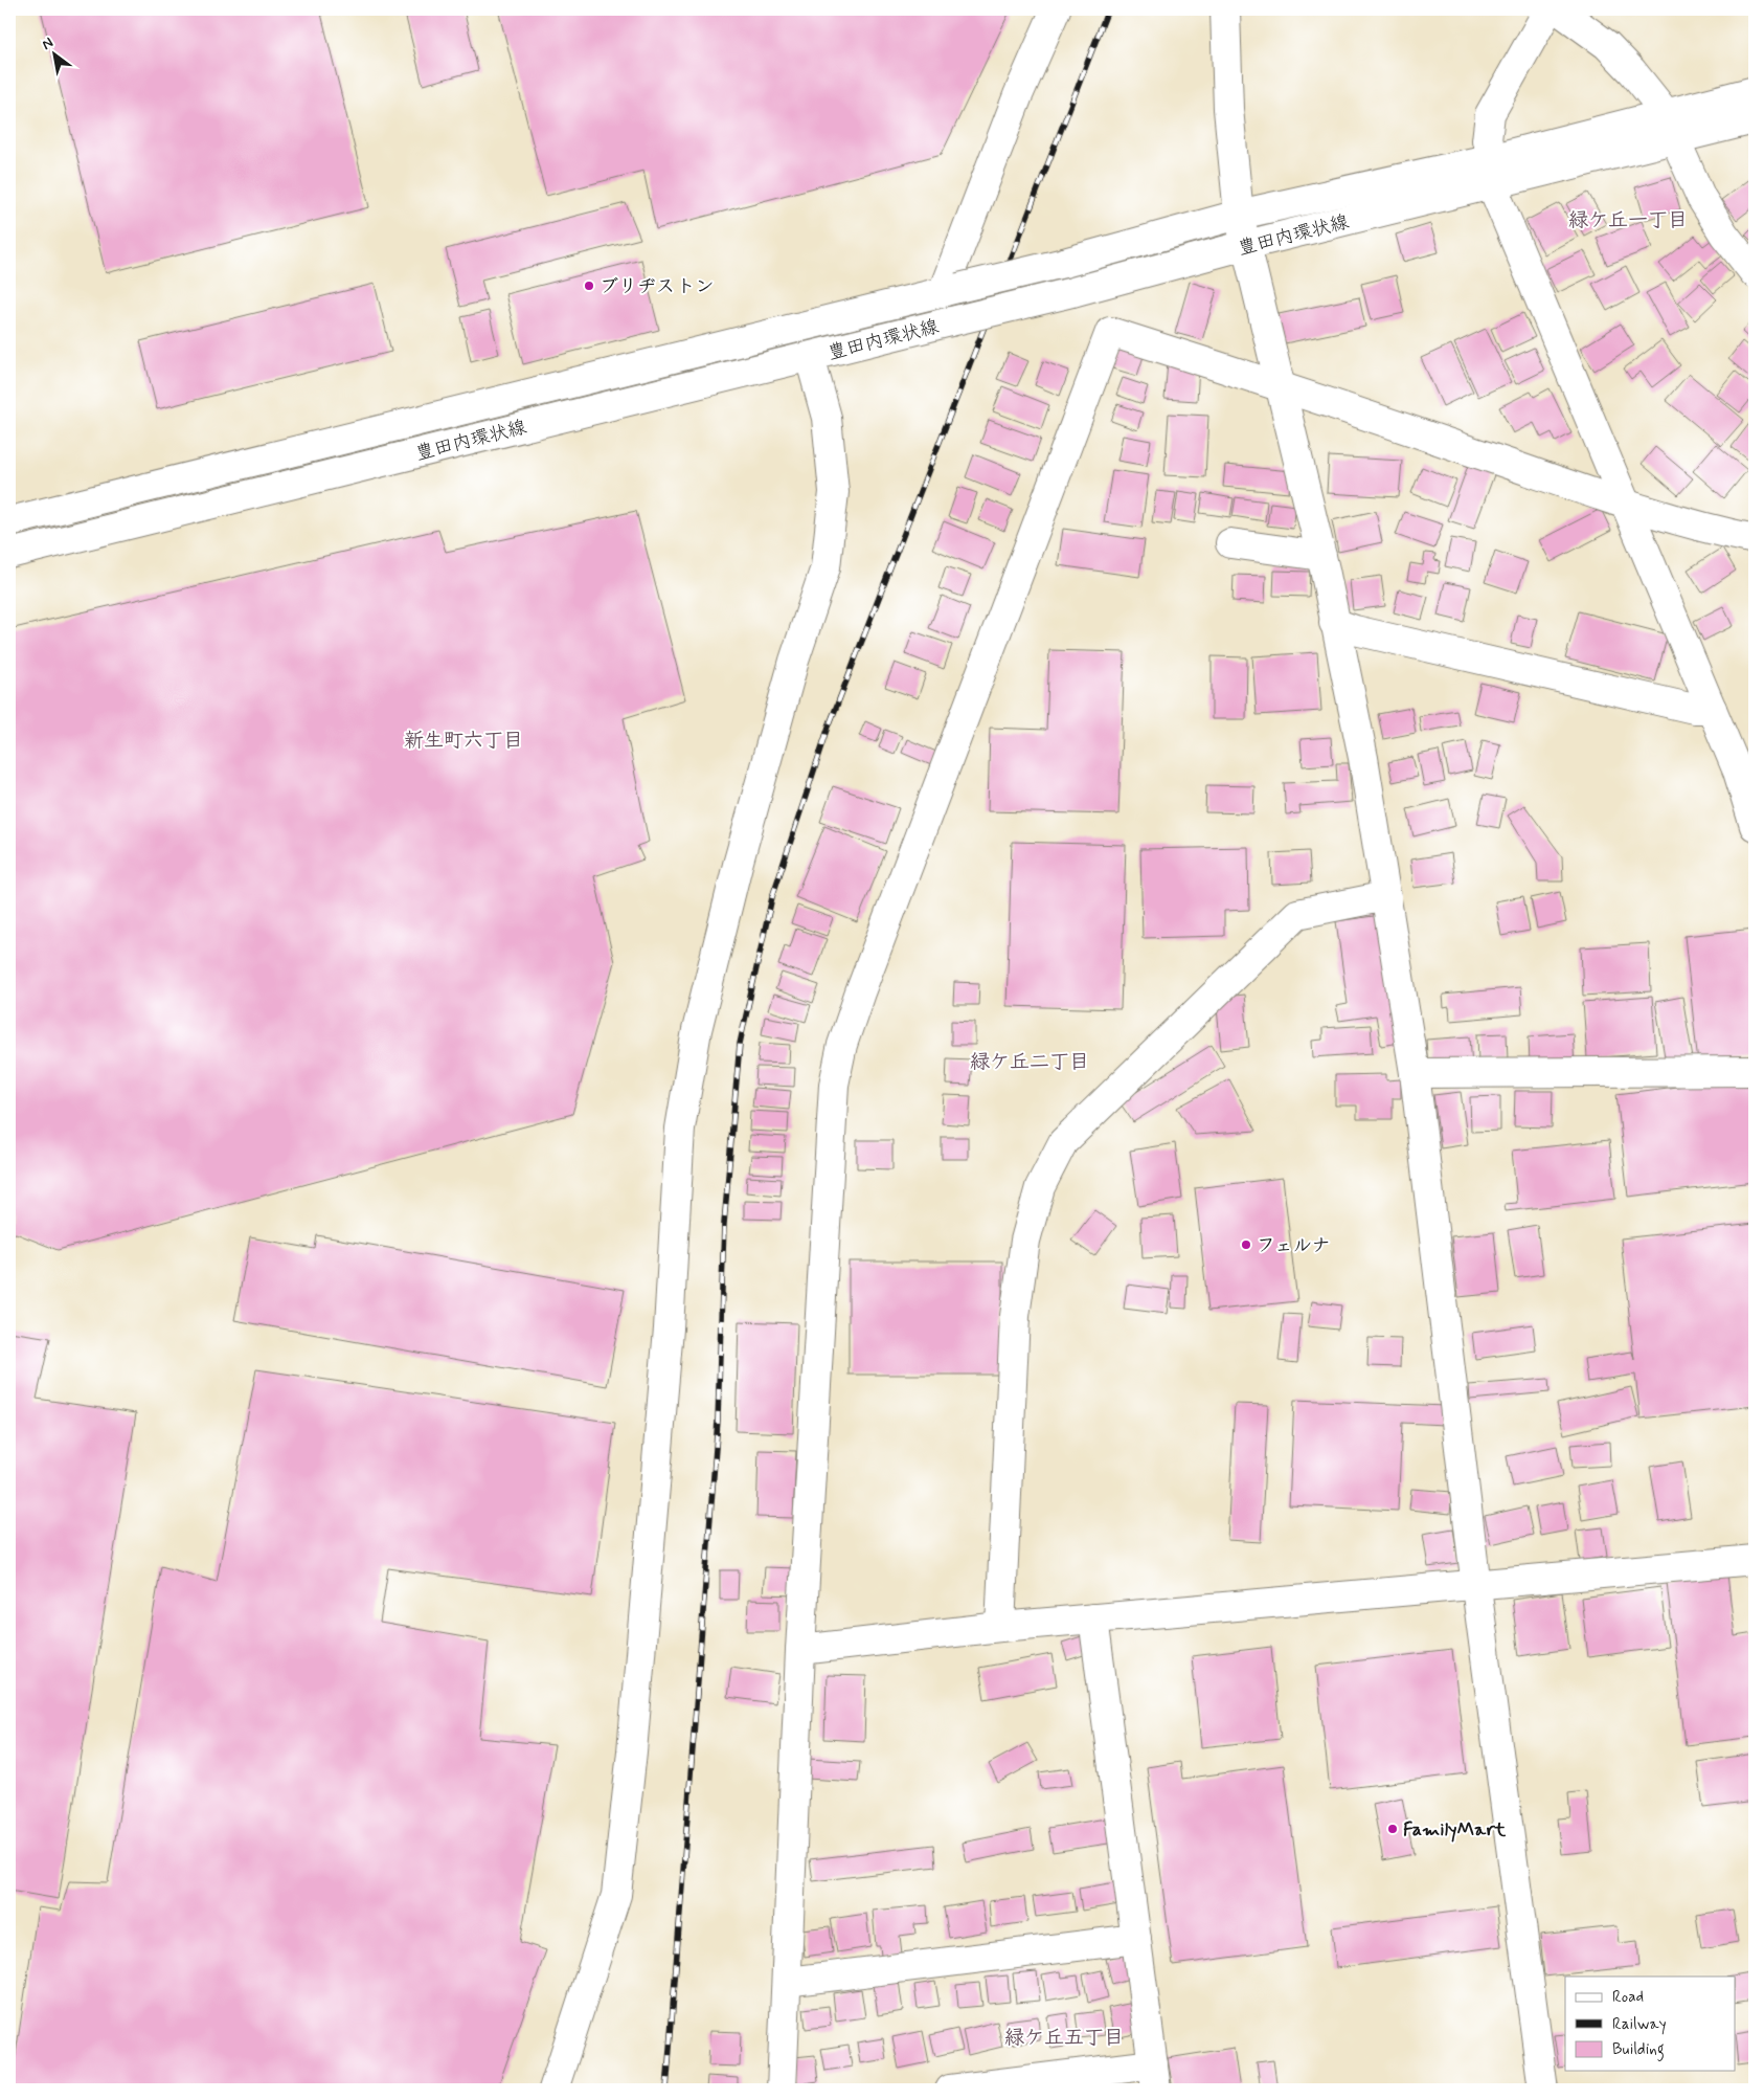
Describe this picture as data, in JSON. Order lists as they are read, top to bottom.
{
  "streets": {
    "street": ["豊田内環状線"]
  },
  "districts": [
    "緑ケ丘一丁目",
    "新生町六丁目",
    "緑ケ丘二丁目",
    "緑ケ丘五丁目"
  ],
  "places": ["ブリヂストン", "フェルナ", "FamilyMart"],
  "legend": ["Road", "Railway", "Building"],
  "north": "top left"
}
